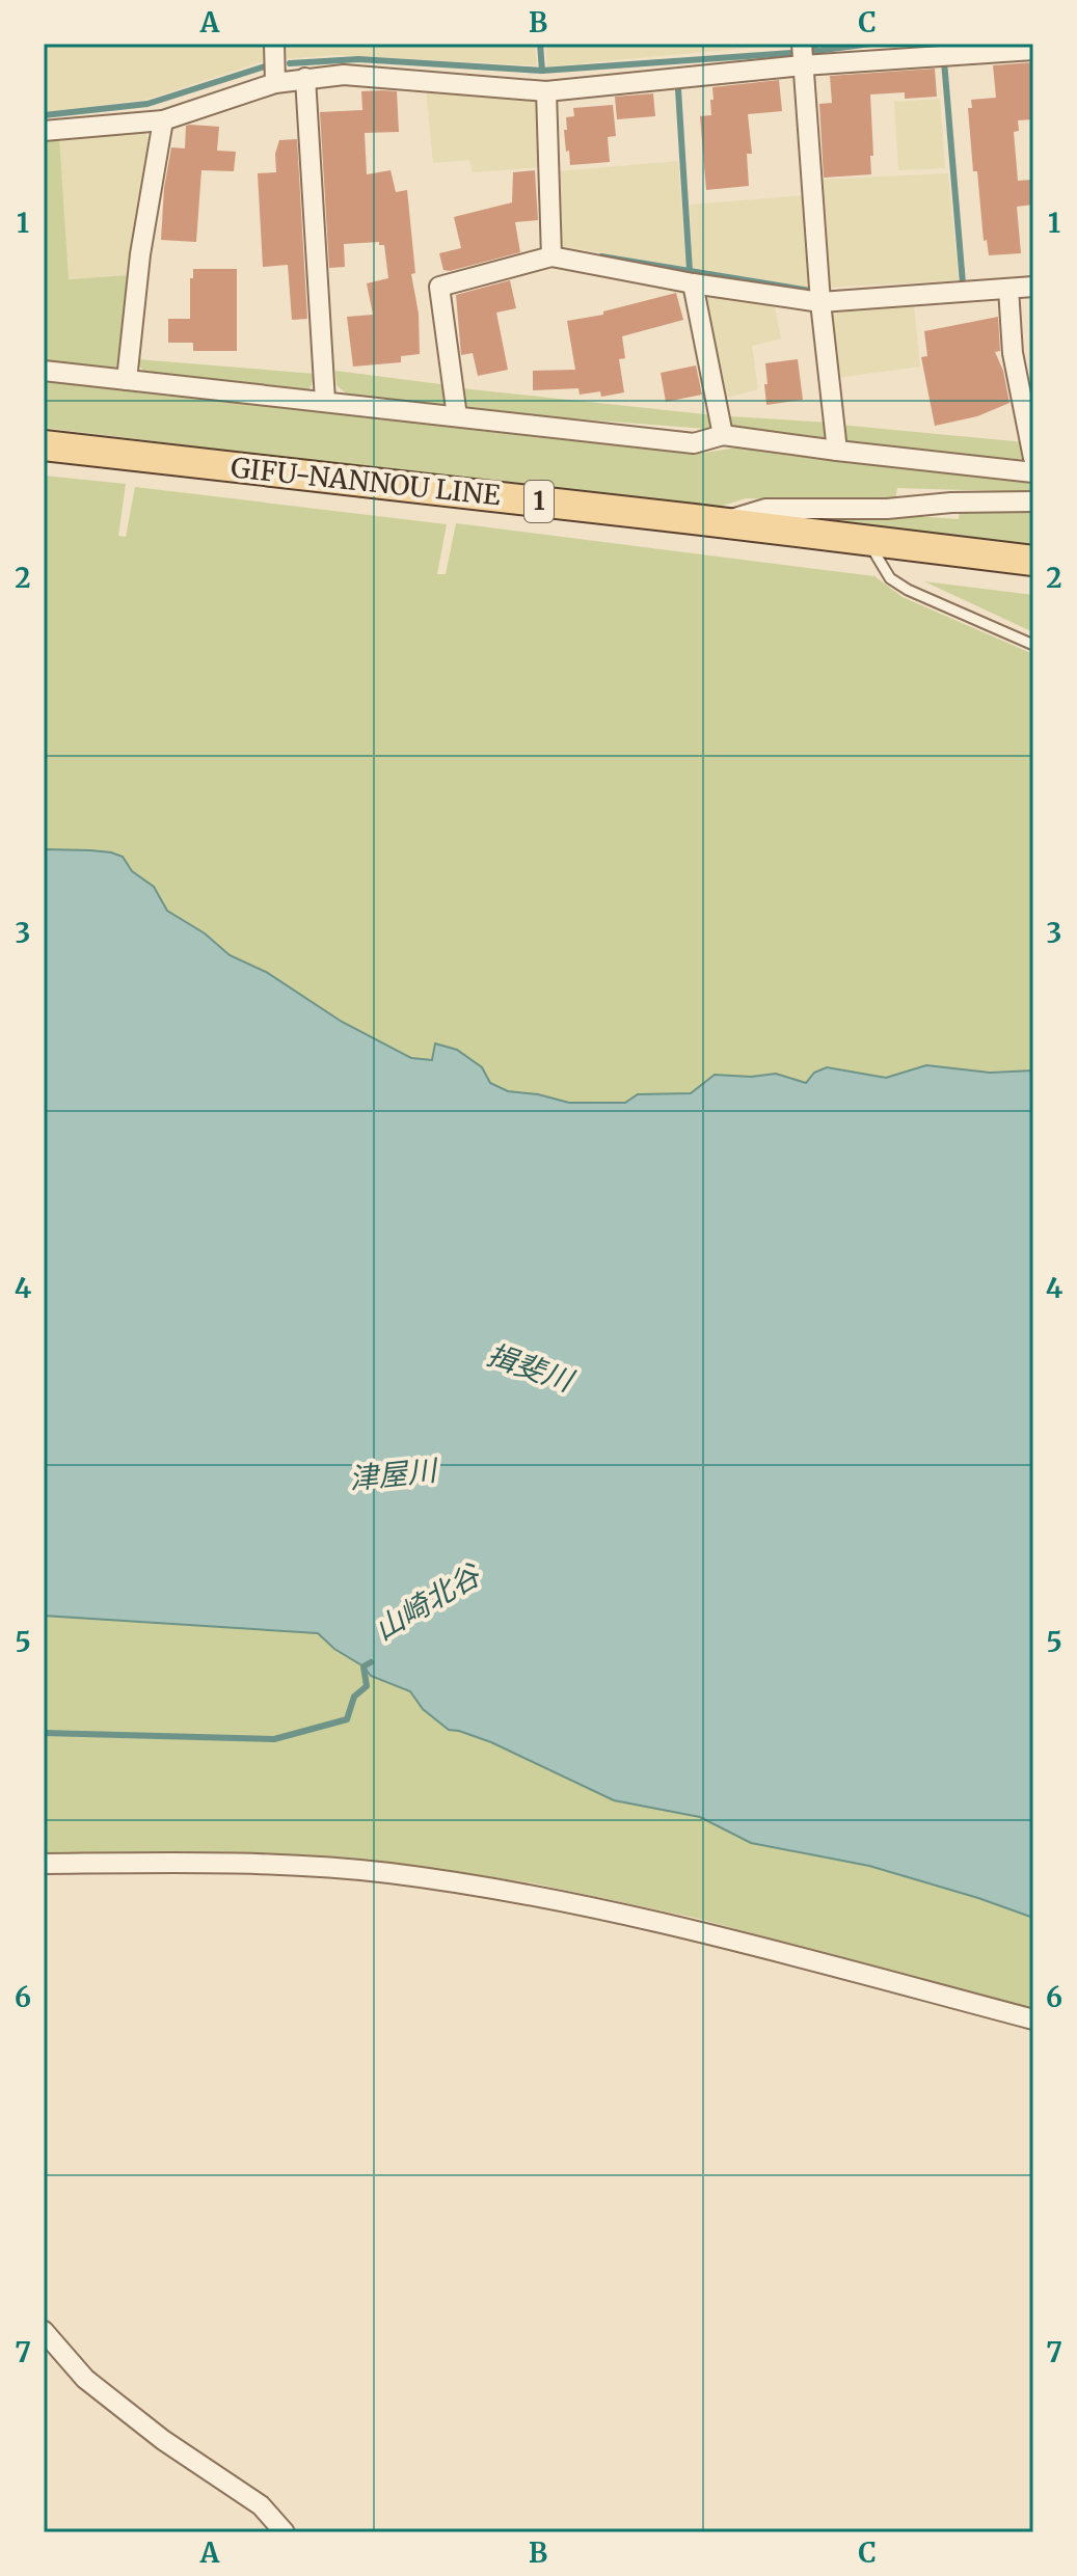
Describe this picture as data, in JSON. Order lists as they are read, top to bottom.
{
  "streets": {
    "main road": ["GIFU-NANNOU LINE", "1"]
  },
  "water": ["揖斐川", "津屋川", "山崎北谷"],
  "grid": {
    "columns": ["A", "B", "C"],
    "rows": [
      "1",
      "2",
      "3",
      "4",
      "5",
      "6",
      "7"
    ]
  }
}
